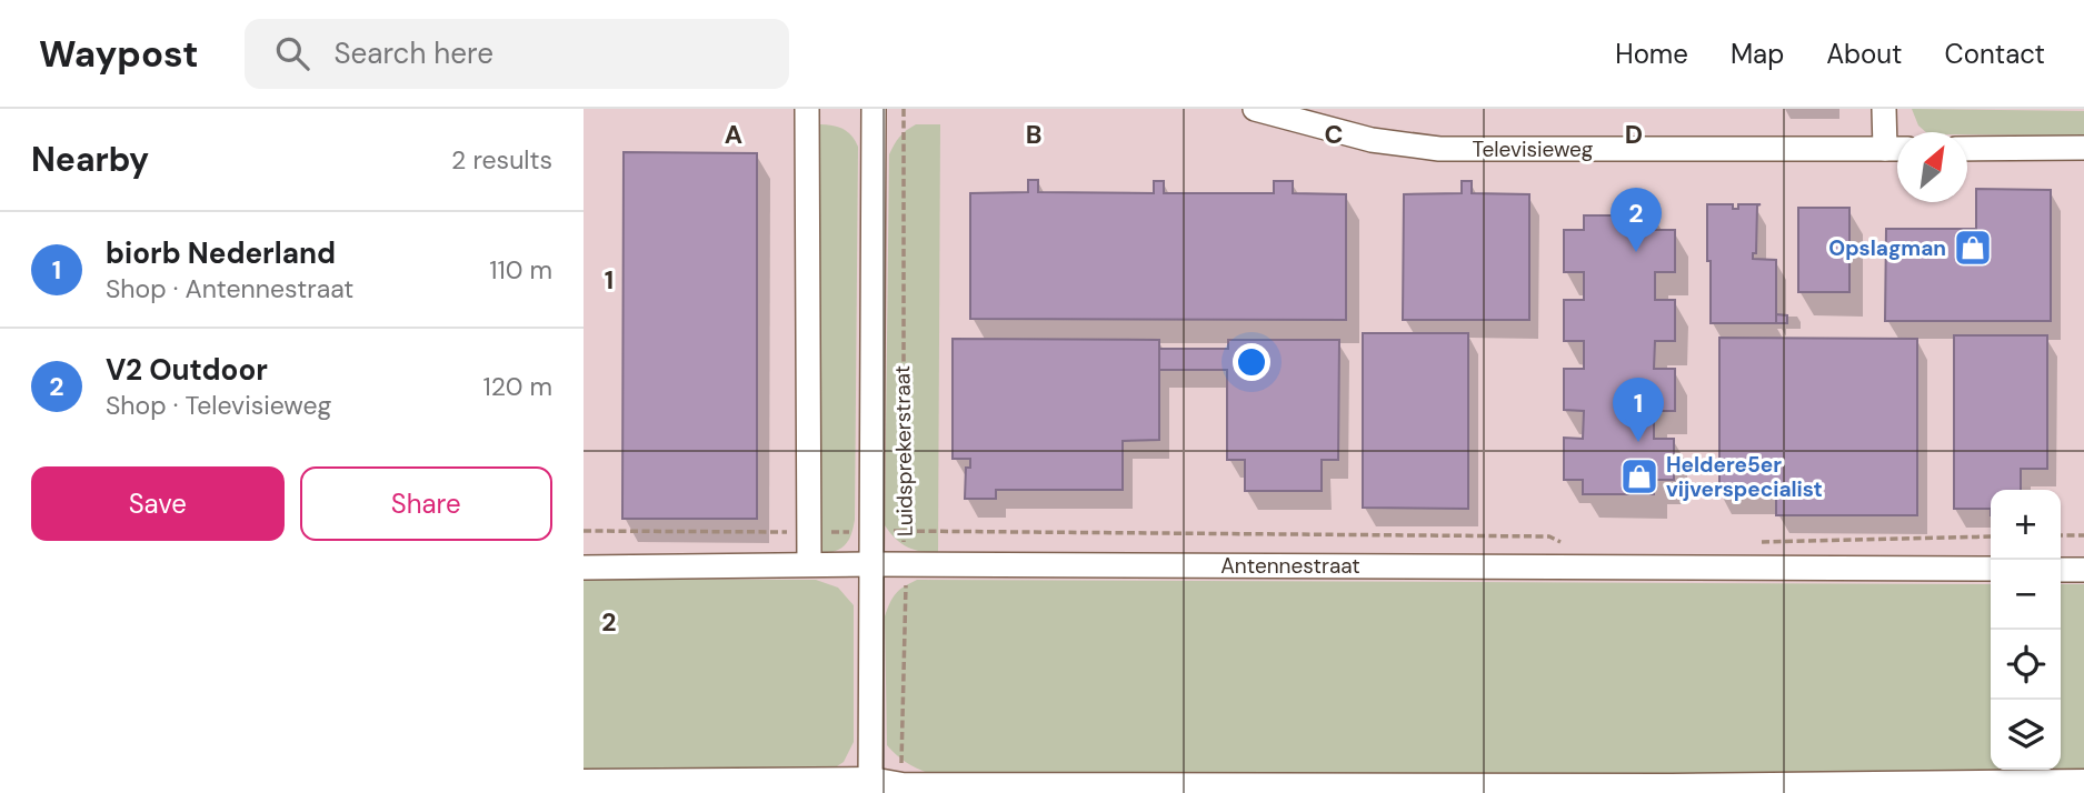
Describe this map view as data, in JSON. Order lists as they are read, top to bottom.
{
  "streets": {
    "street": ["Televisieweg", "Luidsprekerstraat", "Antennestraat"]
  },
  "crossings": [
    ["Luidsprekerstraat", "Antennestraat"]
  ],
  "places": {
    "shop": ["Opslagman", "Heldere5er vijverspecialist"]
  },
  "north": "top right",
  "page": {
    "header": "Waypost",
    "search": "Search here",
    "nav": [
      "Home",
      "Map",
      "About",
      "Contact"
    ],
    "heading": ["Nearby", "2 results"],
    "pins": ["2", "1"],
    "list": [
      {
        "mark": "1",
        "name": "biorb Nederland",
        "note": "Shop · Antennestraat",
        "value": "110 m"
      },
      {
        "mark": "2",
        "name": "V2 Outdoor",
        "note": "Shop · Televisieweg",
        "value": "120 m"
      }
    ],
    "buttons": ["Save", "Share"],
    "map_buttons": ["+", "−"]
  },
  "grid": {
    "columns": [
      "A",
      "B",
      "C",
      "D"
    ],
    "rows": ["1", "2"]
  }
}
